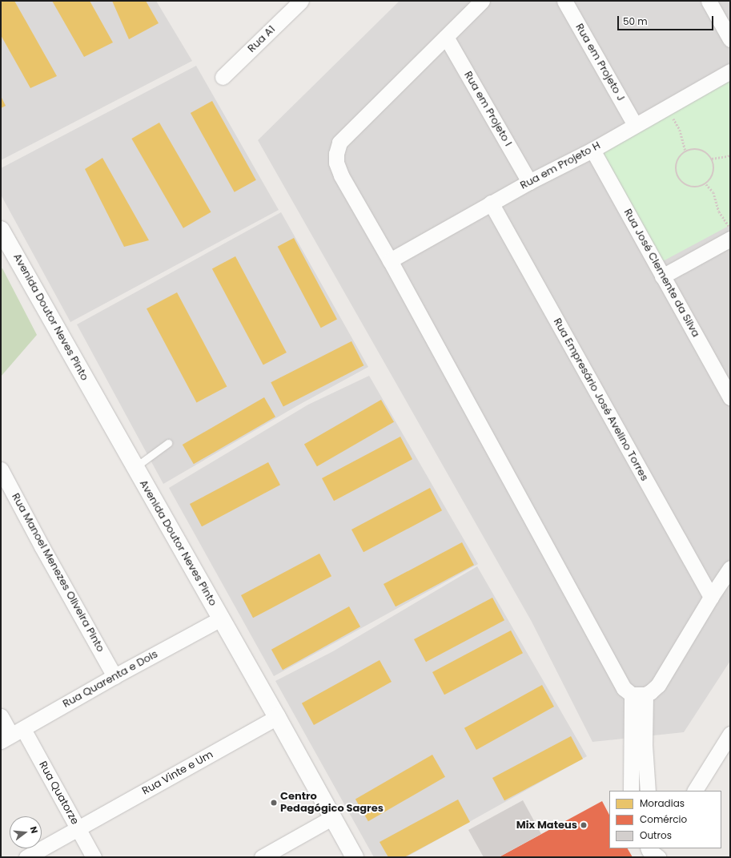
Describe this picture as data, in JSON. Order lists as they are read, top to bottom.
{
  "streets": {
    "street": [
      "Rua A1",
      "Rua em Projeto J",
      "Rua em Projeto I",
      "Rua em Projeto H",
      "Rua José Clemente da Silva",
      "Avenida Doutor Neves Pinto",
      "Rua Empresário José Avelino Torres",
      "Rua Manoel Menezes Oliveira Pinto",
      "Rua Quarenta e Dois",
      "Rua Vinte e Um",
      "Rua Quatorze"
    ]
  },
  "crossings": [
    ["Rua em Projeto J", "Rua em Projeto H"],
    ["Rua em Projeto I", "Rua em Projeto H"],
    ["Rua em Projeto H", "Rua José Clemente da Silva"],
    ["Rua em Projeto H", "Rua Empresário José Avelino Torres"],
    ["Avenida Doutor Neves Pinto", "Rua Quarenta e Dois"],
    ["Avenida Doutor Neves Pinto", "Rua Vinte e Um"],
    ["Rua Manoel Menezes Oliveira Pinto", "Rua Quarenta e Dois"],
    ["Rua Quarenta e Dois", "Rua Quatorze"],
    ["Rua Vinte e Um", "Rua Quatorze"]
  ],
  "places": ["Centro Pedagógico Sagres", "Mix Mateus"],
  "legend": ["Moradias", "Comércio", "Outros"],
  "scale_bar": "50 m",
  "north": "right"
}
